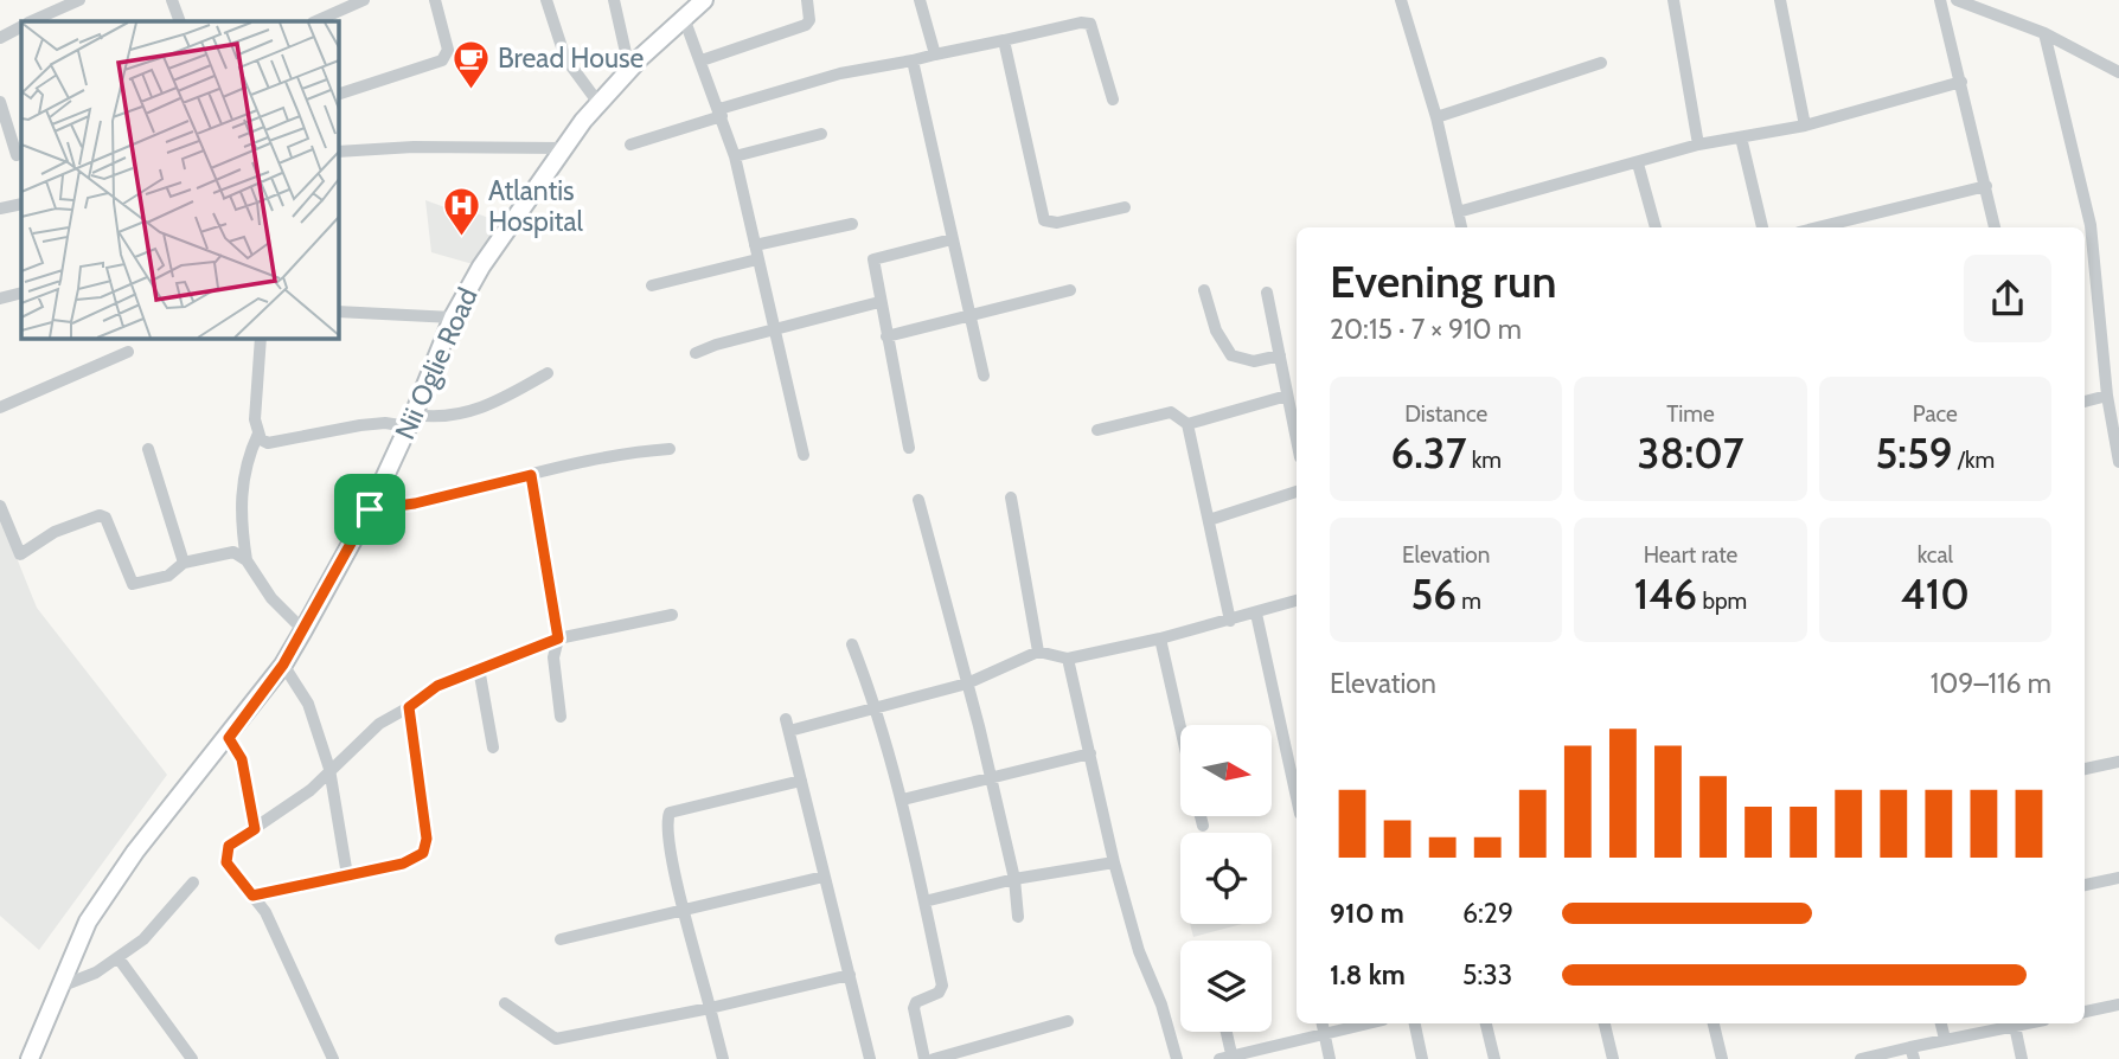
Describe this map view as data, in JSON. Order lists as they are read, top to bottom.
{
  "streets": {
    "street": ["Nii Oglie Road"]
  },
  "places": {
    "cafe": ["Bread House"],
    "hospital": ["Atlantis Hospital"]
  },
  "north": "right",
  "page": {
    "heading": ["Evening run", "20:15 · 7 × 910 m"],
    "stats": [
      ["Distance", "6.37 km"],
      ["Time", "38:07"],
      ["Pace", "5:59 /km"],
      ["Elevation", "56 m"],
      ["Heart rate", "146 bpm"],
      ["kcal", "410"]
    ],
    "chart": ["Elevation", "109–116 m"],
    "list": [
      {
        "name": "910 m",
        "note": "6:29"
      },
      {
        "name": "1.8 km",
        "note": "5:33"
      }
    ]
  }
}
